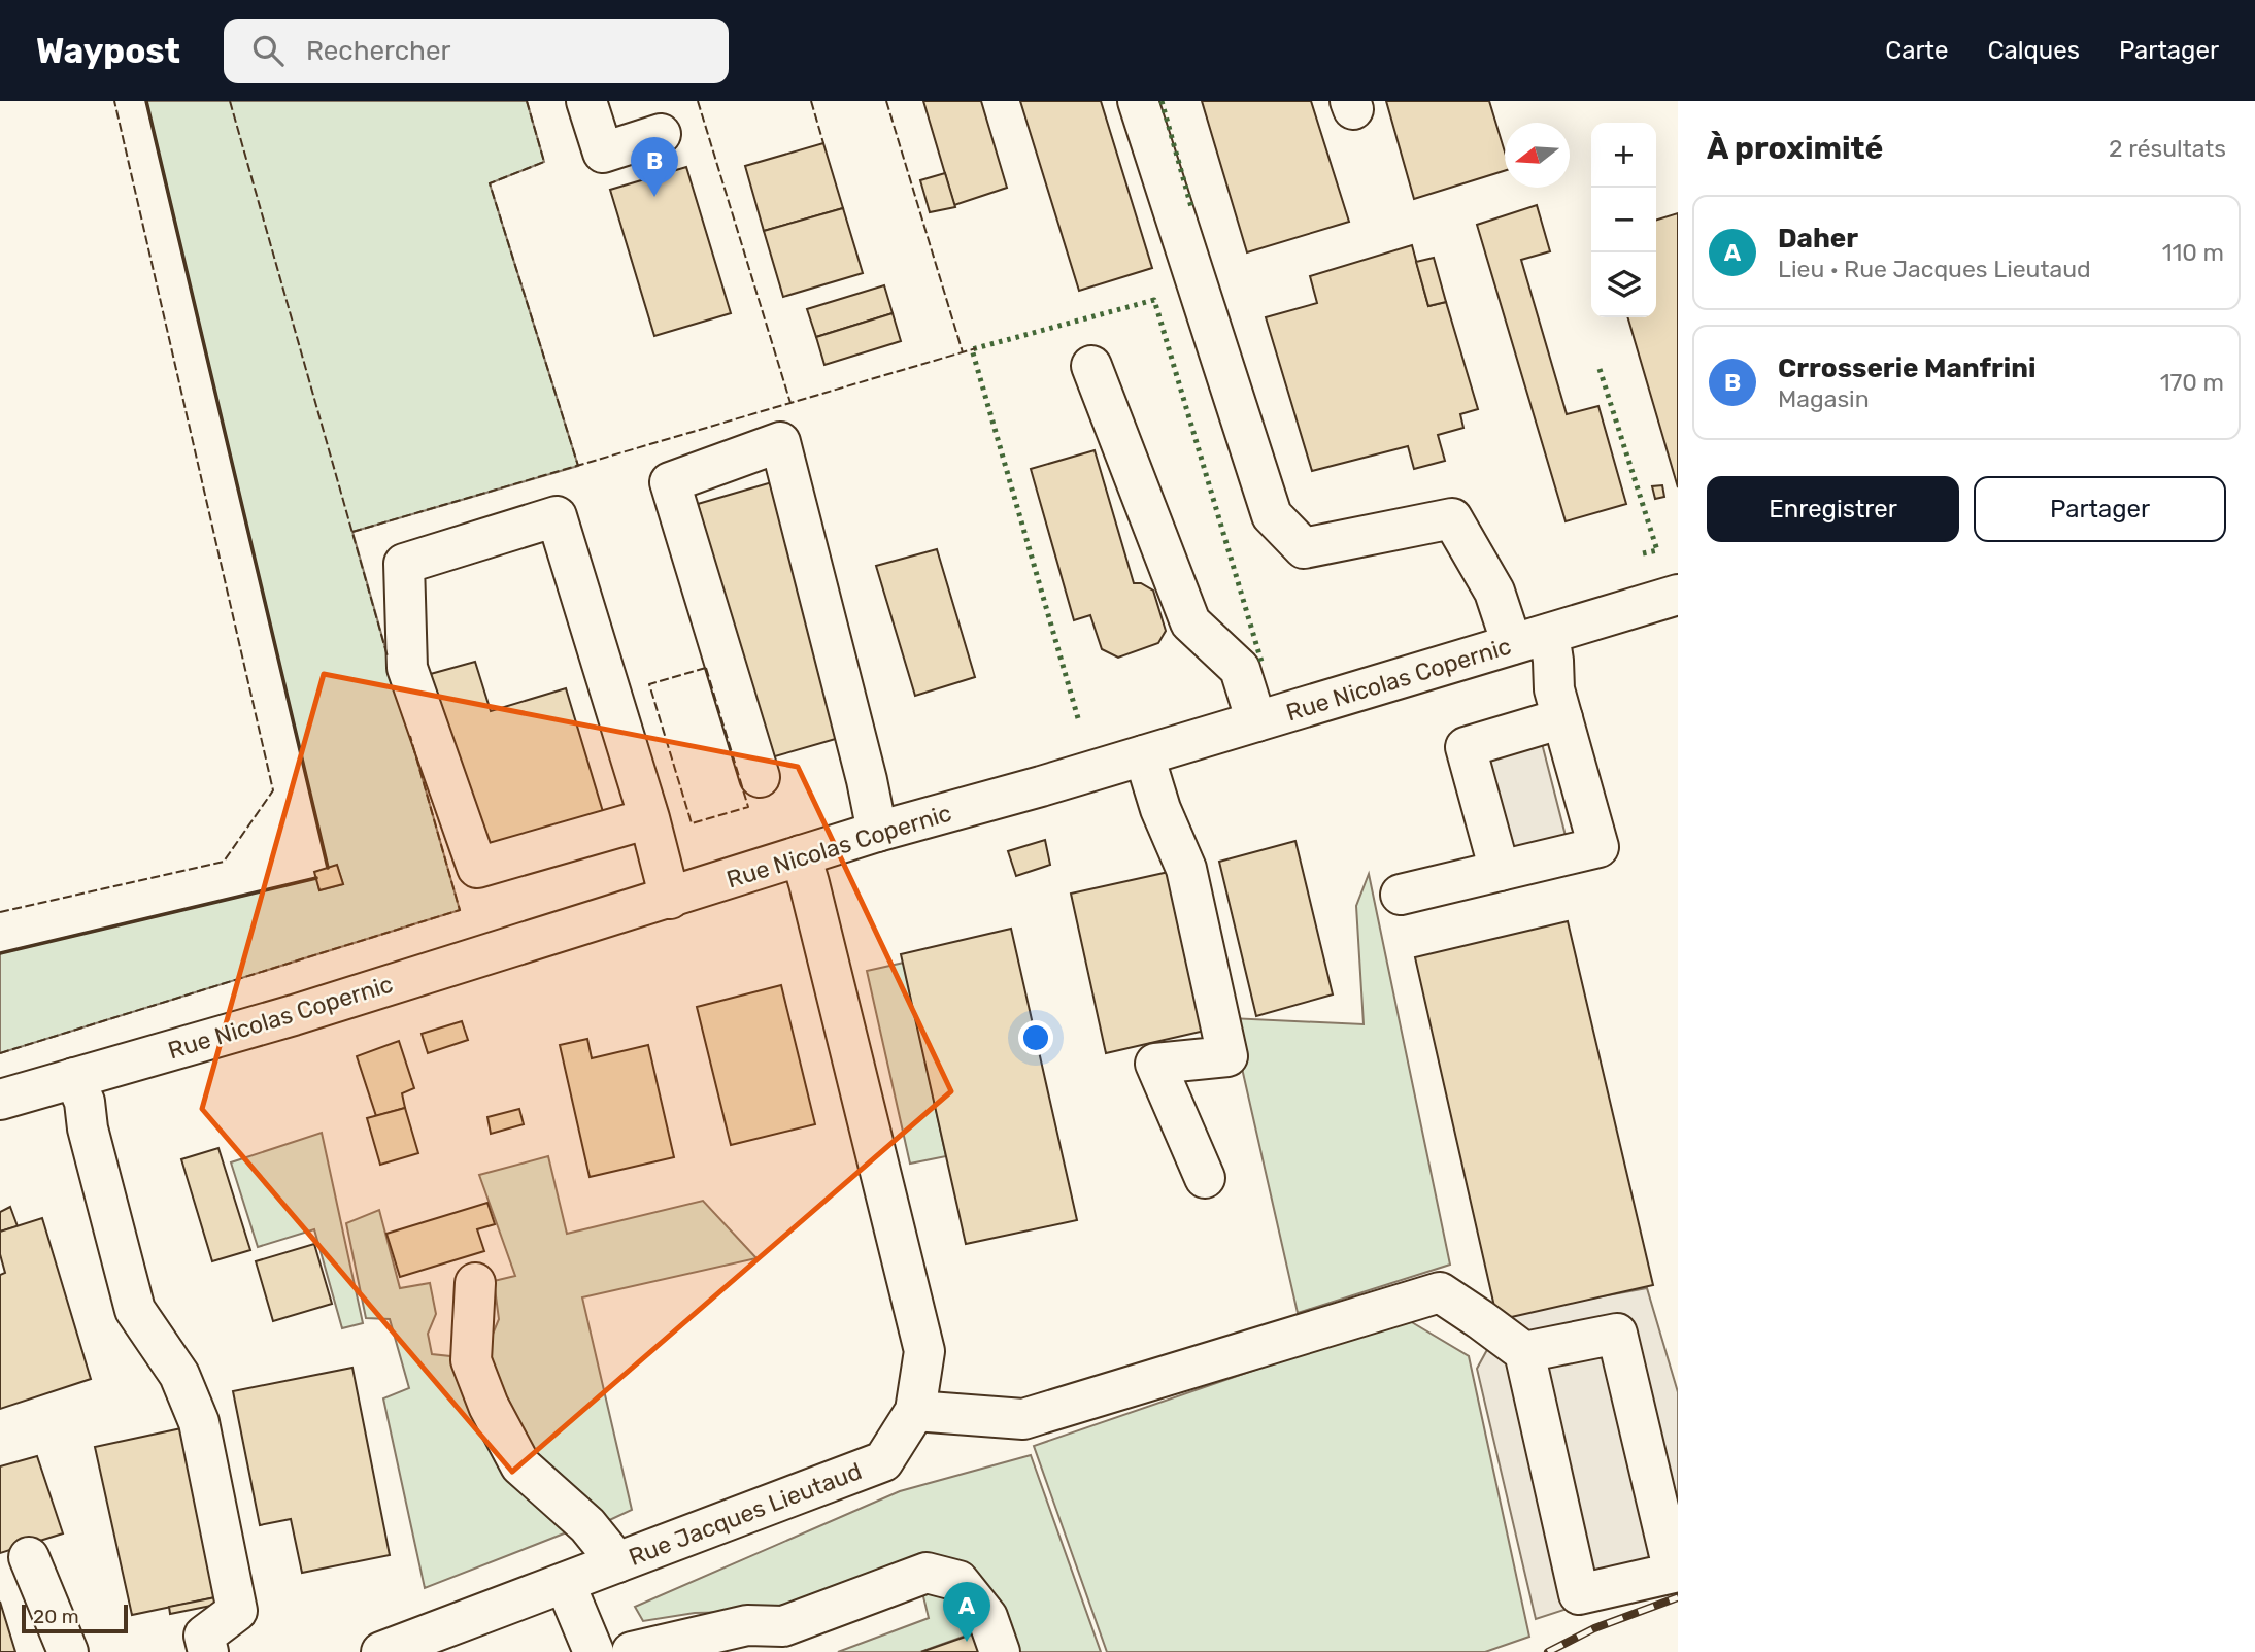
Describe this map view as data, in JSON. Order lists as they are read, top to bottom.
{
  "streets": {
    "street": ["Rue Nicolas Copernic", "Rue Jacques Lieutaud"]
  },
  "crossings": [
    ["Rue Nicolas Copernic", "Rue Jacques Lieutaud"]
  ],
  "scale_bar": "20 m",
  "north": "left",
  "page": {
    "header": "Waypost",
    "search": "Rechercher",
    "nav": ["Carte", "Calques", "Partager"],
    "heading": ["À proximité", "2 résultats"],
    "map_buttons": ["+", "−"],
    "pins": ["B", "A"],
    "list": [
      {
        "mark": "A",
        "name": "Daher",
        "note": "Lieu · Rue Jacques Lieutaud",
        "value": "110 m"
      },
      {
        "mark": "B",
        "name": "Crrosserie Manfrini",
        "note": "Magasin",
        "value": "170 m"
      }
    ],
    "buttons": ["Enregistrer", "Partager"],
    "scale": "20 m"
  }
}
